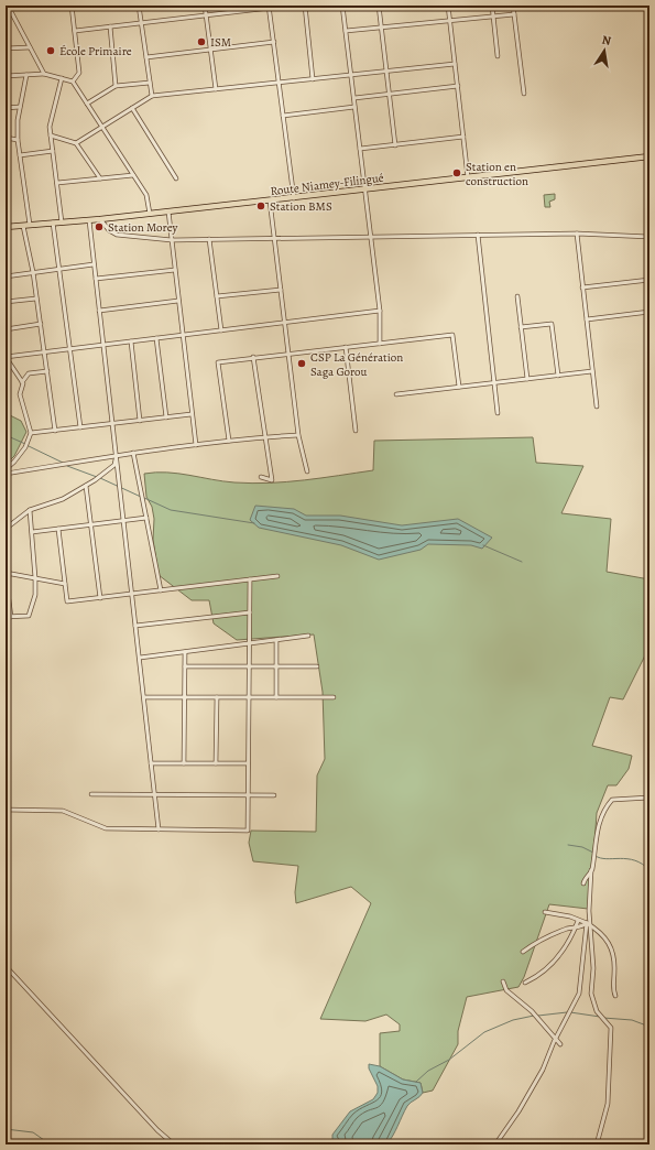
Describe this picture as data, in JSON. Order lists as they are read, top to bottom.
{
  "streets": {
    "main road": ["Route Niamey-Filingué"]
  },
  "places": [
    "ISM",
    "École Primaire",
    "Station en construction",
    "Station BMS",
    "Station Morey",
    "CSP La Génération Saga Gorou"
  ],
  "north": "top"
}
